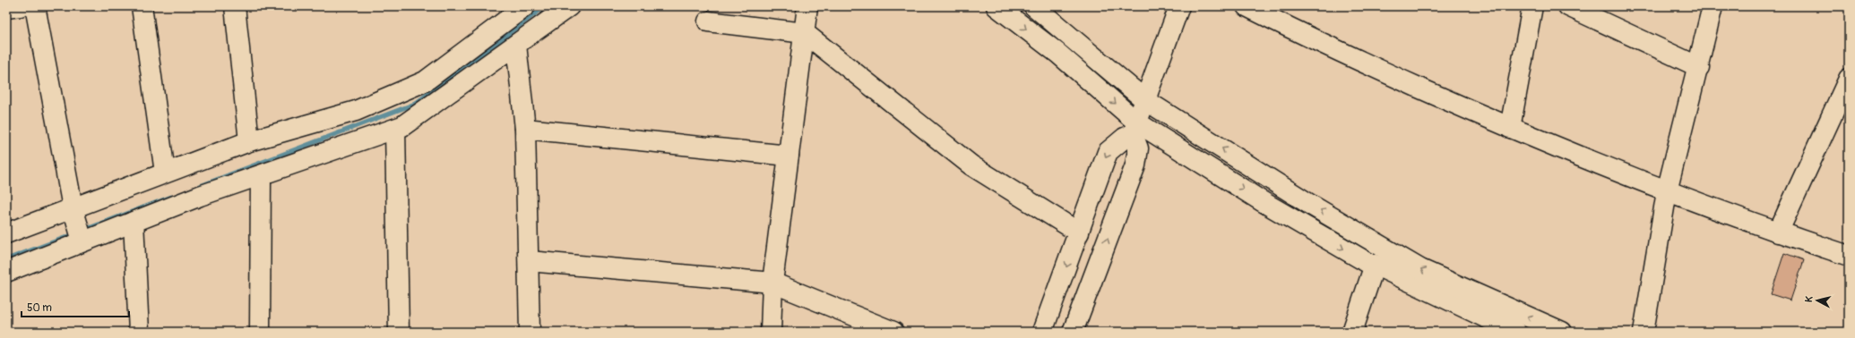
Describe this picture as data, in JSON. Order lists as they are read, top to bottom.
{
  "scale_bar": "50 m",
  "north": "left"
}
